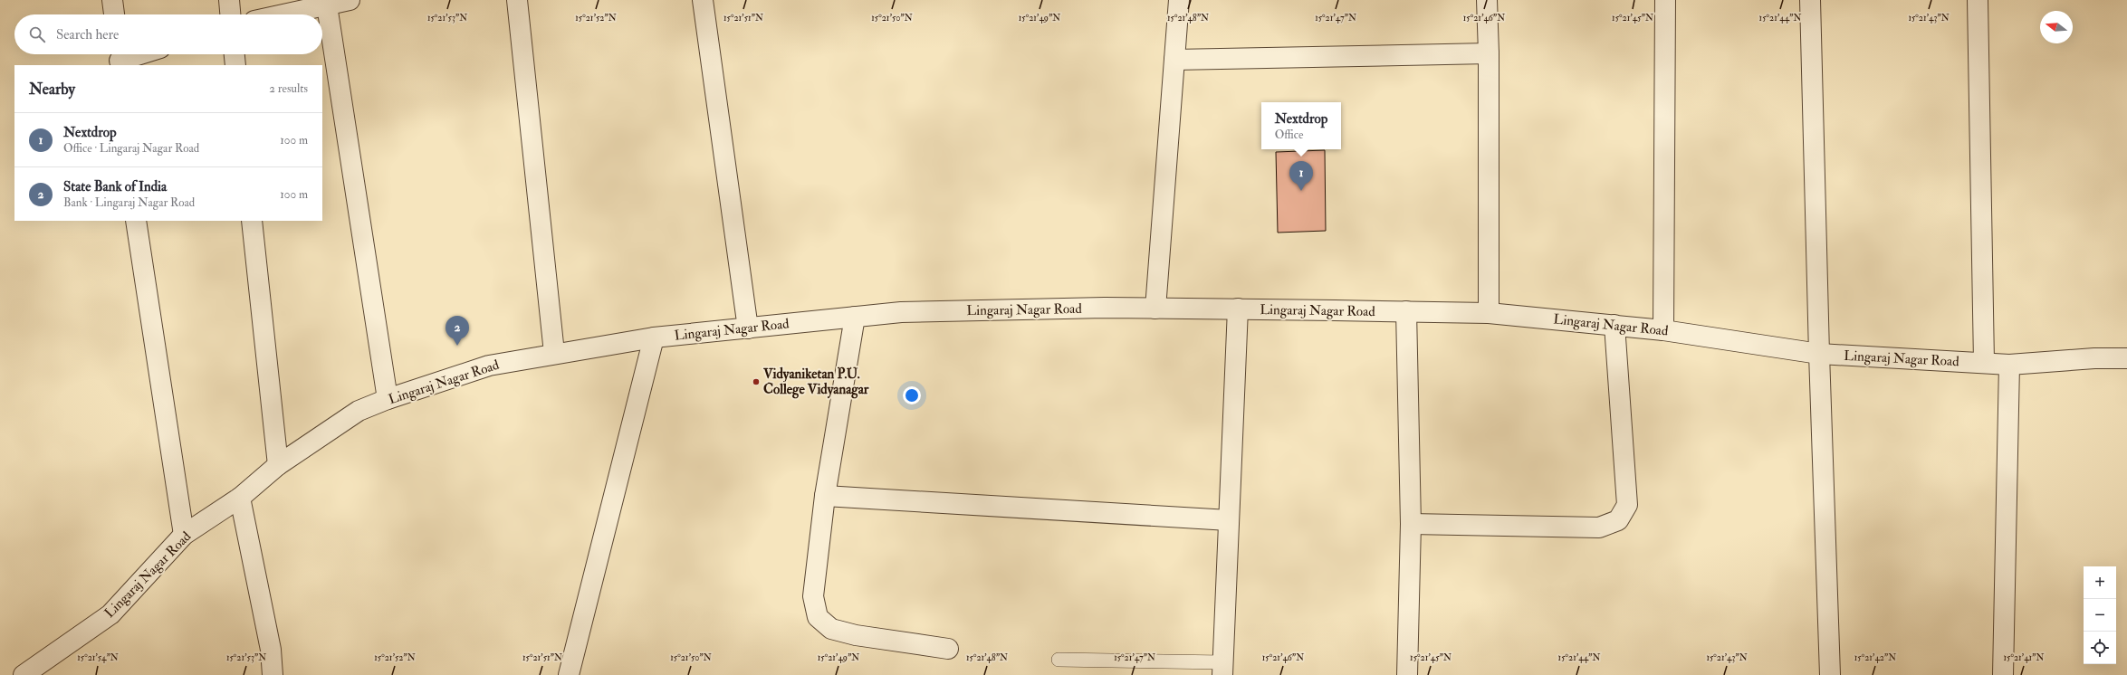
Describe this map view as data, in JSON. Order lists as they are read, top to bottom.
{
  "streets": {
    "street": ["Lingaraj Nagar Road"]
  },
  "places": ["Vidyaniketan P.U. College Vidyanagar"],
  "north": "left",
  "page": {
    "search": "Search here",
    "heading": ["Nearby", "2 results"],
    "popup": ["Nextdrop", "Office"],
    "list": [
      {
        "mark": "1",
        "name": "Nextdrop",
        "note": "Office · Lingaraj Nagar Road",
        "value": "100 m"
      },
      {
        "mark": "2",
        "name": "State Bank of India",
        "note": "Bank · Lingaraj Nagar Road",
        "value": "100 m"
      }
    ],
    "pins": ["1", "2"],
    "map_buttons": ["+", "−"]
  },
  "coordinates": [
    "15°21'53\"N",
    "15°21'52\"N",
    "15°21'51\"N",
    "15°21'50\"N",
    "15°21'49\"N",
    "15°21'48\"N",
    "15°21'47\"N",
    "15°21'46\"N",
    "15°21'45\"N",
    "15°21'44\"N",
    "15°21'43\"N",
    "15°21'54\"N",
    "15°21'42\"N",
    "15°21'41\"N"
  ]
}
